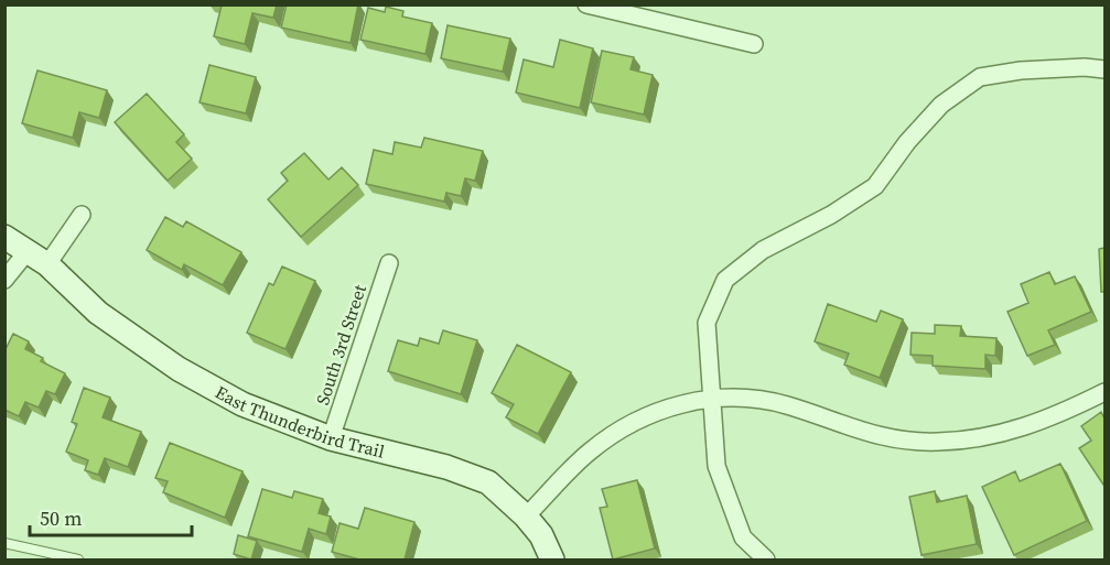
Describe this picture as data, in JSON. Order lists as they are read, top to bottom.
{
  "streets": {
    "street": ["South 3rd Street", "East Thunderbird Trail"]
  },
  "crossings": [
    ["South 3rd Street", "East Thunderbird Trail"]
  ],
  "scale_bar": "50 m"
}
